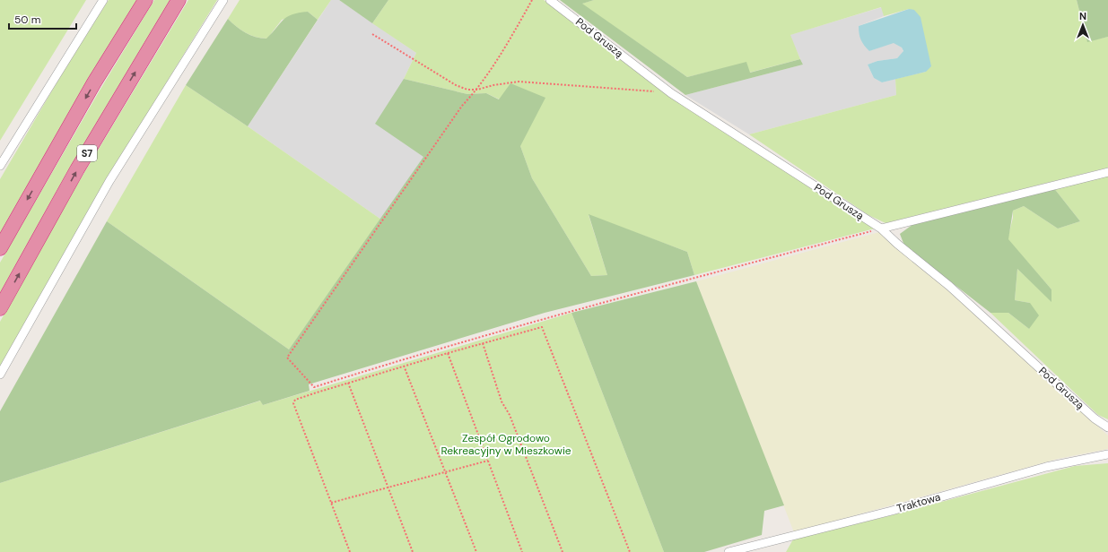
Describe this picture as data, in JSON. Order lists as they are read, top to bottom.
{
  "streets": {
    "highway": ["S7"],
    "street": ["Pod Gruszą", "Traktowa"]
  },
  "parks": ["Zespół Ogrodowo Rekreacyjny w Mieszkowie"],
  "scale_bar": "50 m",
  "north": "top"
}
